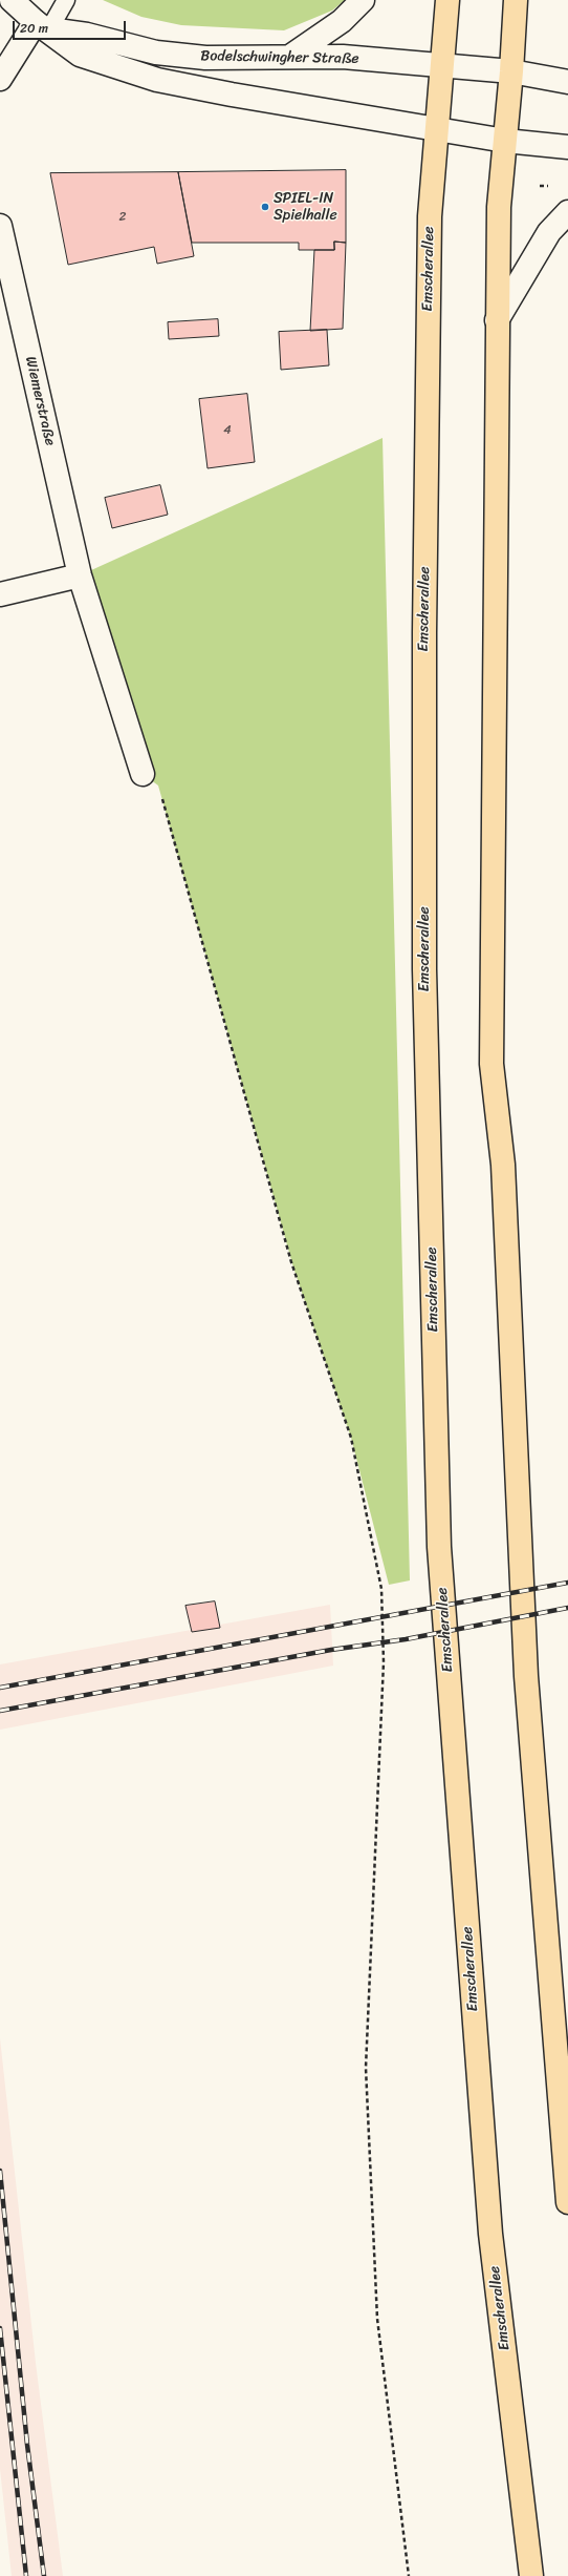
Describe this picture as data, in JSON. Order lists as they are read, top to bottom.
{
  "streets": {
    "main road": ["Emscherallee"],
    "street": ["Bodelschwingher Straße", "Wiemerstraße"]
  },
  "crossings": [
    ["Bodelschwingher Straße", "Emscherallee"]
  ],
  "places": ["SPIEL-IN Spielhalle"],
  "house_numbers": ["2", "4"],
  "scale_bar": "20 m"
}
